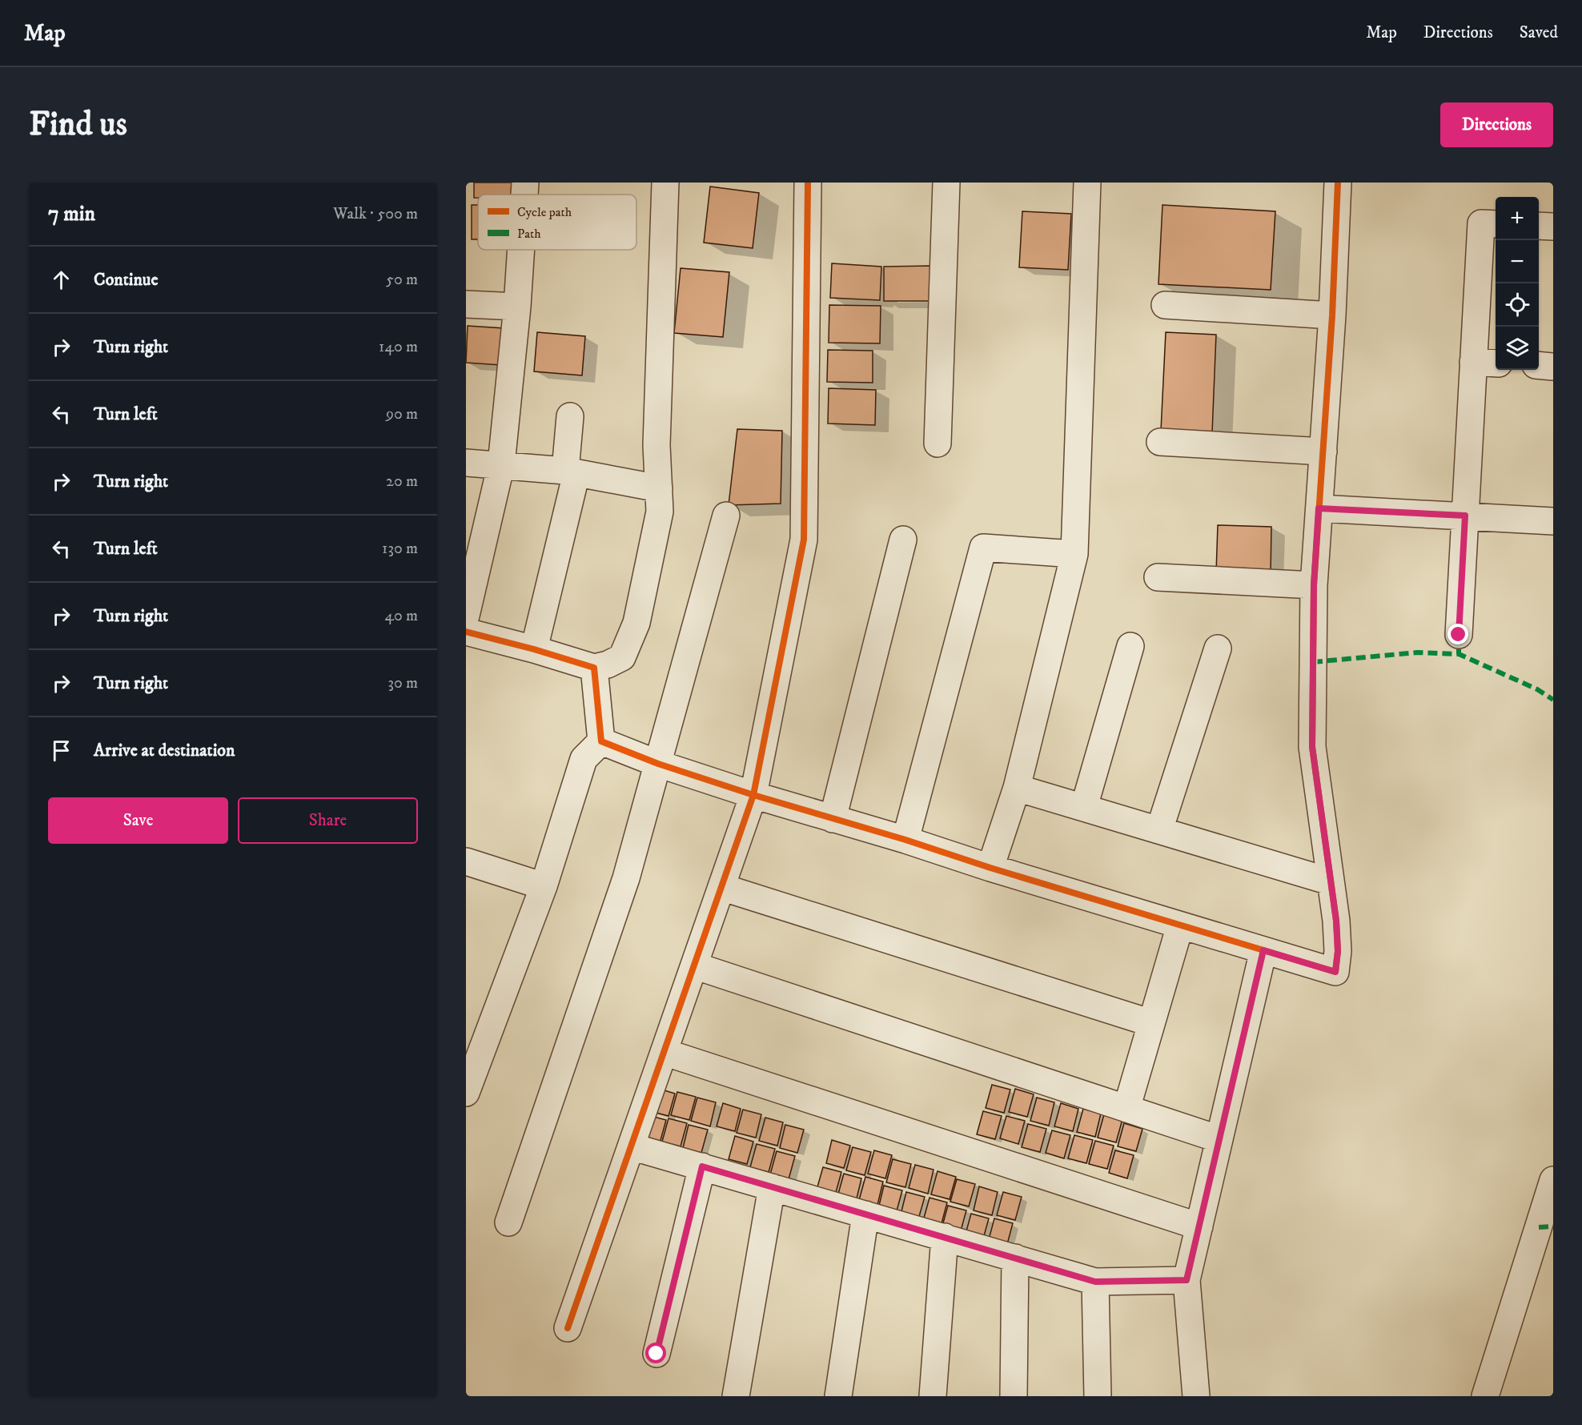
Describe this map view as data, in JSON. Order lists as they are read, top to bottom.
{
  "legend": ["Cycle path", "Path"],
  "page": {
    "header": "Map",
    "nav": ["Map", "Directions", "Saved"],
    "buttons": [
      "Directions",
      ["Save", "Share"]
    ],
    "title": "Find us",
    "heading": ["7 min", "Walk · 500 m"],
    "map_buttons": ["+", "−"],
    "list": [
      ["Continue", "50 m"],
      ["Turn right", "140 m"],
      ["Turn left", "90 m"],
      ["Turn right", "20 m"],
      ["Turn left", "130 m"],
      ["Turn right", "40 m"],
      ["Turn right", "30 m"],
      "Arrive at destination"
    ]
  }
}
